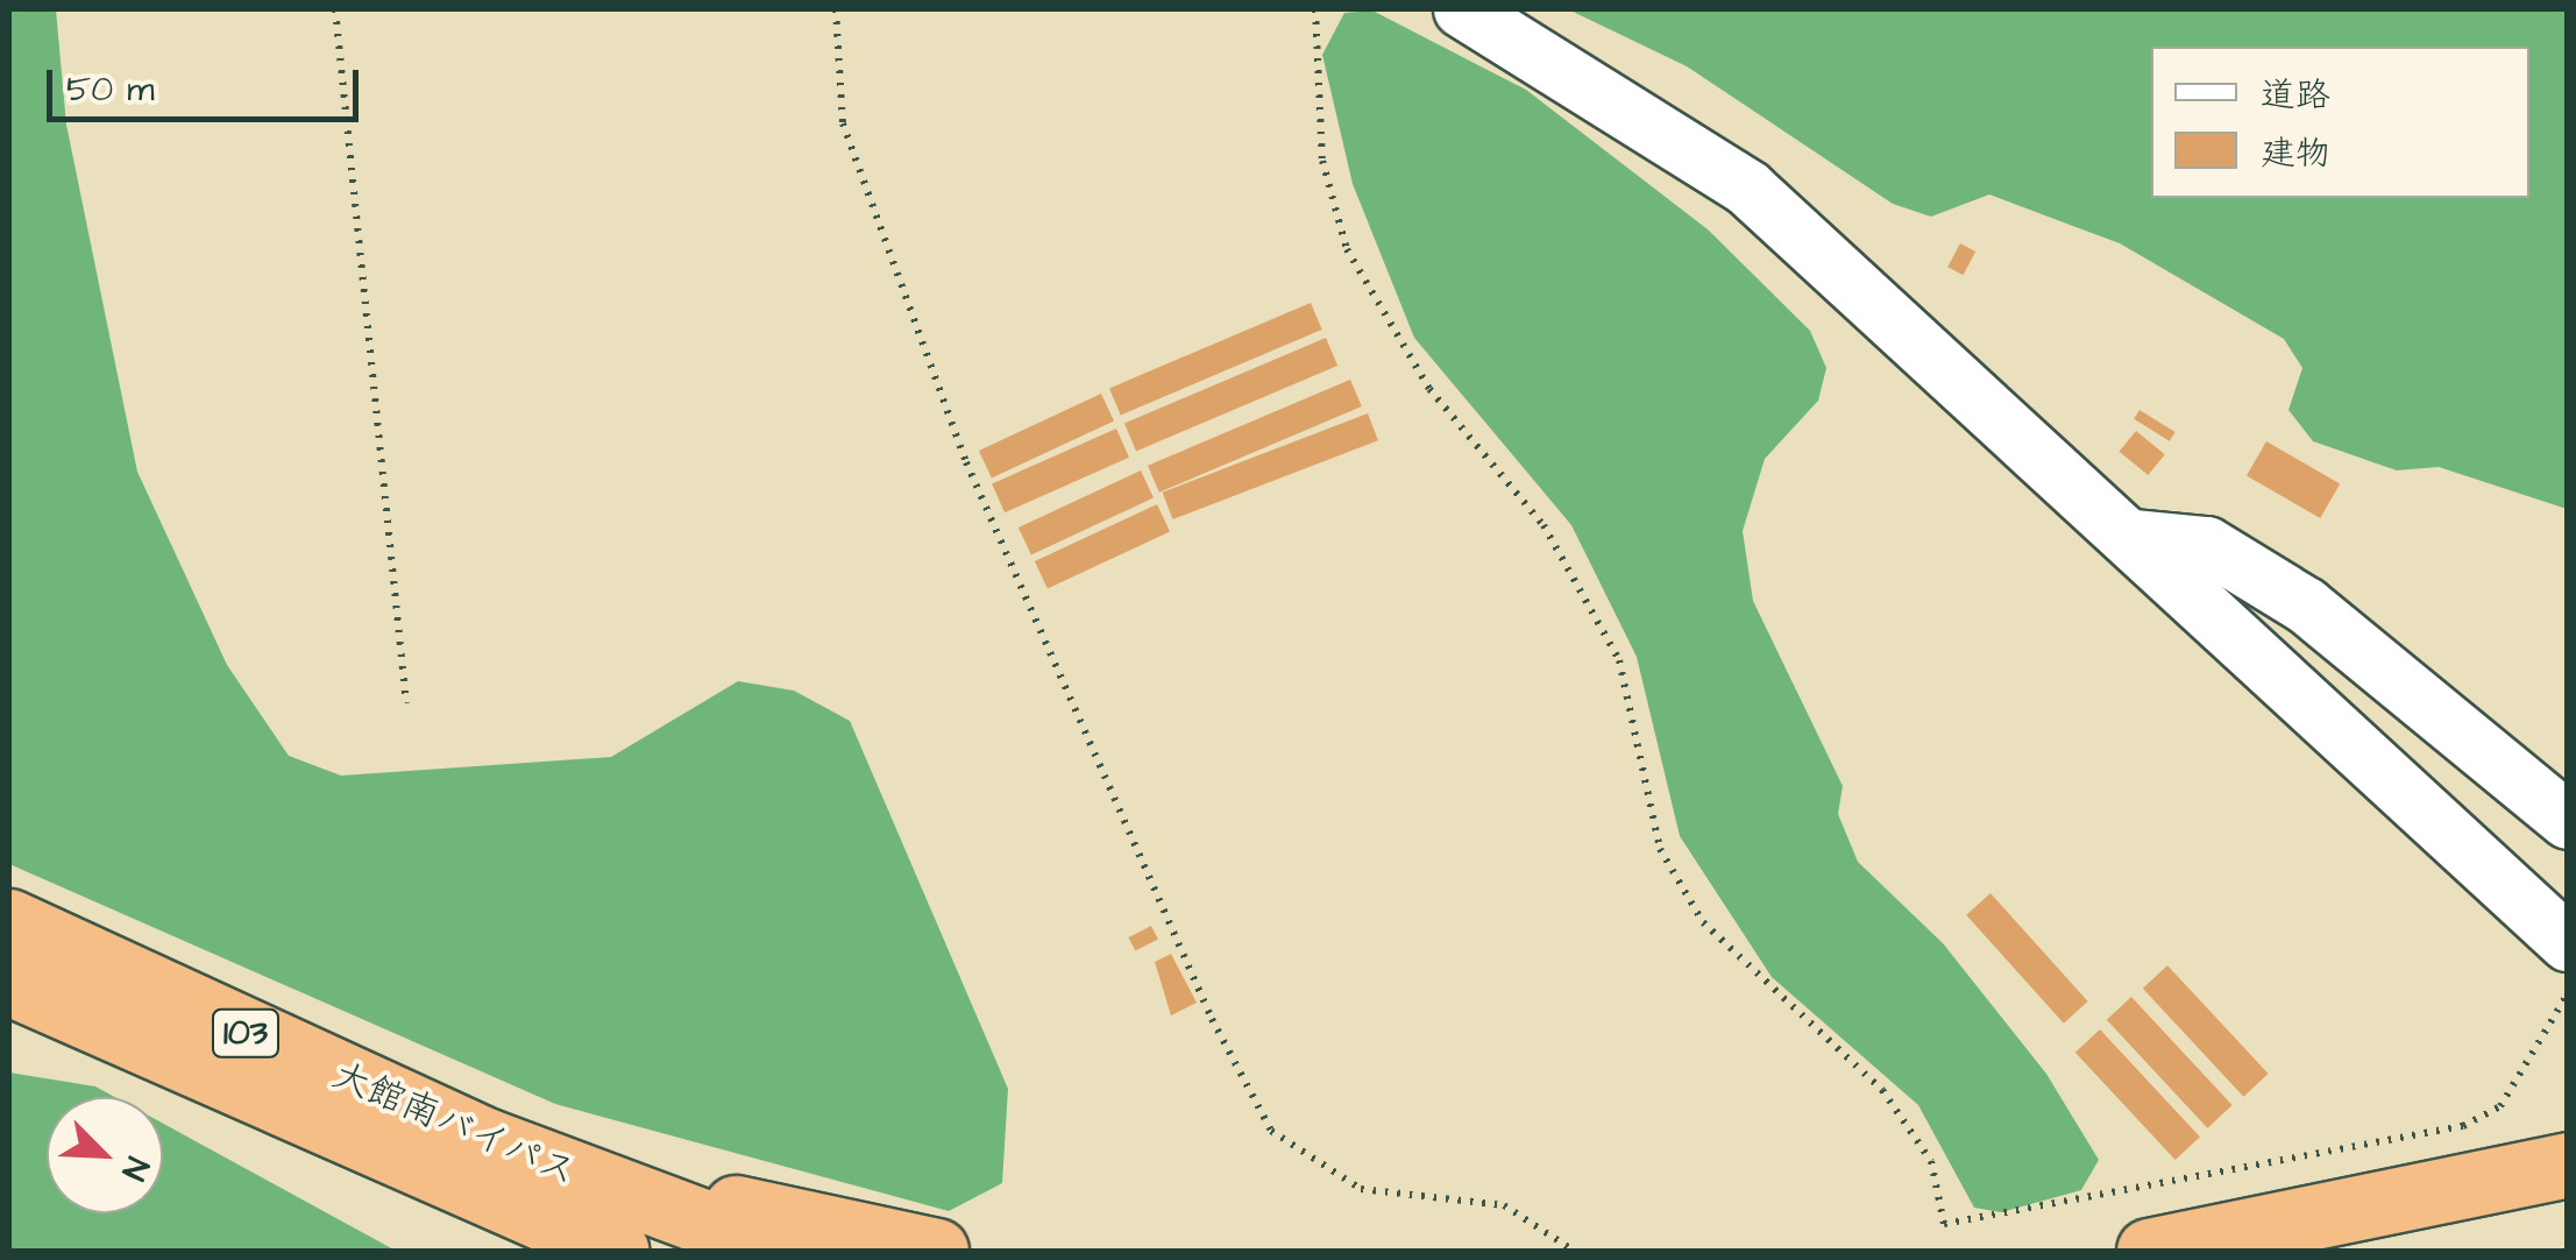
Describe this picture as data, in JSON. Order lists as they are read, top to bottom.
{
  "streets": {
    "highway": ["103", "大館南バイパス"]
  },
  "legend": ["道路", "建物"],
  "scale_bar": "50 m",
  "north": "bottom right"
}
